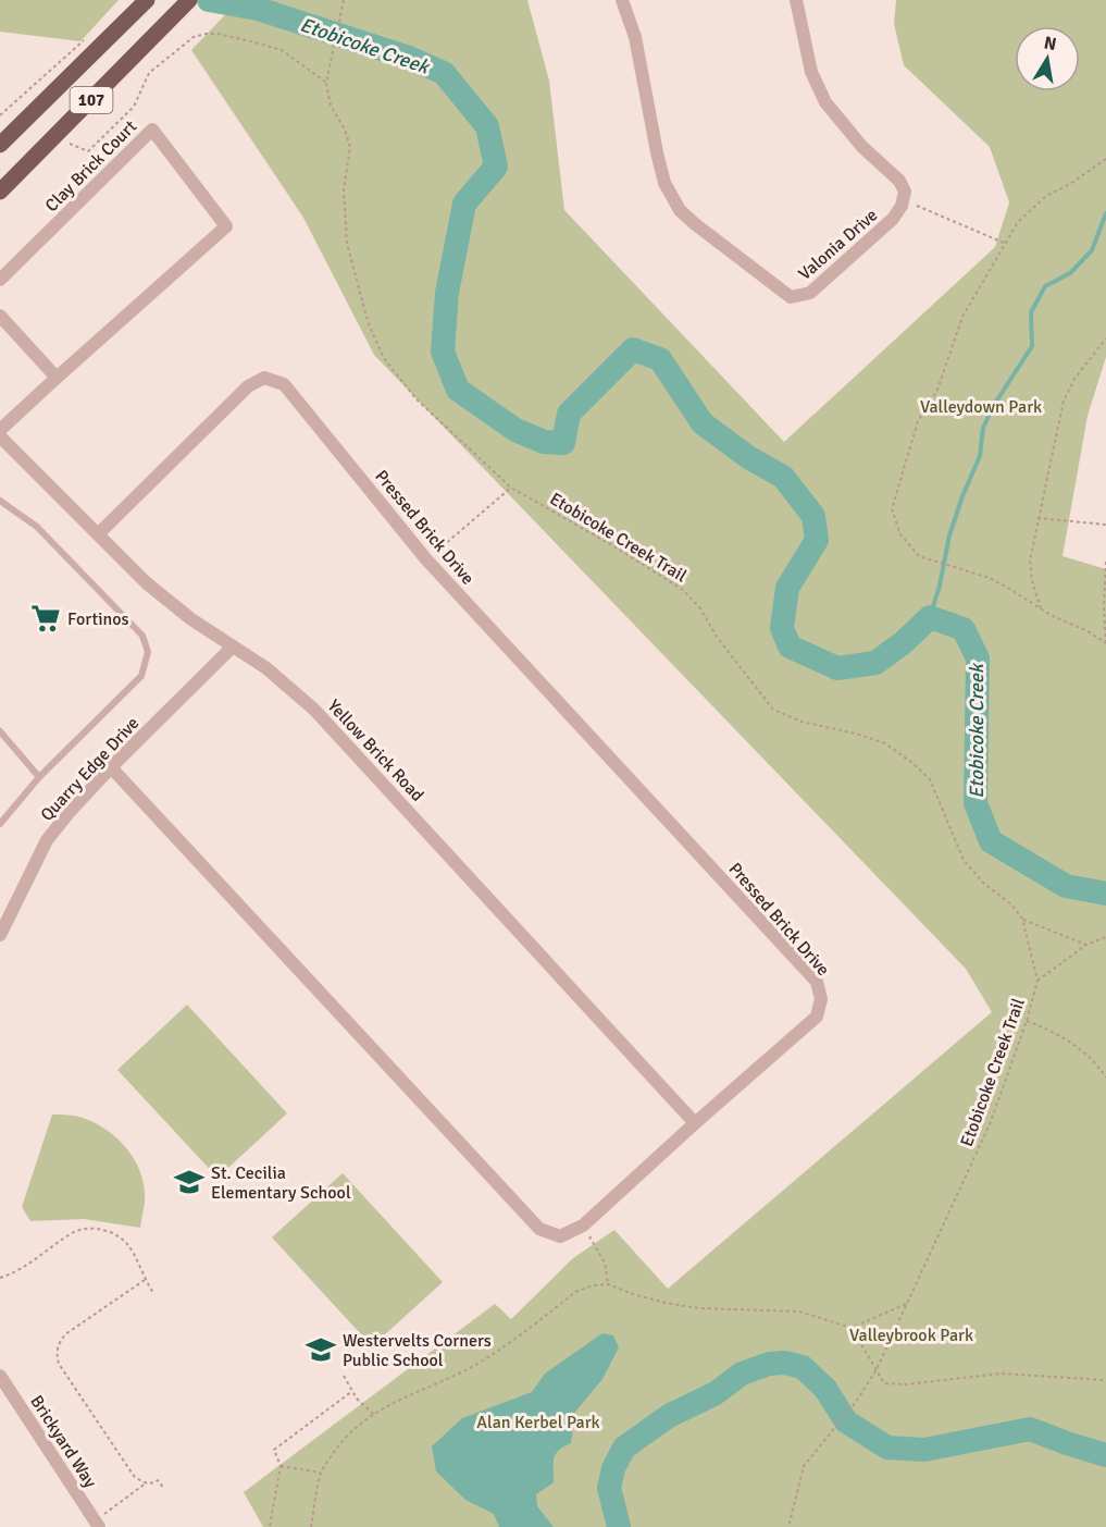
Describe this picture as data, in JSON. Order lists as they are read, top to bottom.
{
  "streets": {
    "main road": ["107"],
    "street": [
      "Clay Brick Court",
      "Valonia Drive",
      "Pressed Brick Drive",
      "Yellow Brick Road",
      "Quarry Edge Drive",
      "Brickyard Way"
    ],
    "path": ["Etobicoke Creek Trail"]
  },
  "crossings": [
    ["Pressed Brick Drive", "Yellow Brick Road"],
    ["Pressed Brick Drive", "Quarry Edge Drive"],
    ["Yellow Brick Road", "Quarry Edge Drive"]
  ],
  "water": ["Etobicoke Creek"],
  "parks": ["Valleydown Park", "Valleybrook Park", "Alan Kerbel Park"],
  "places": {
    "supermarket": ["Fortinos"],
    "school or university": ["St. Cecilia Elementary School", "Westervelts Corners Public School"]
  },
  "north": "top"
}
